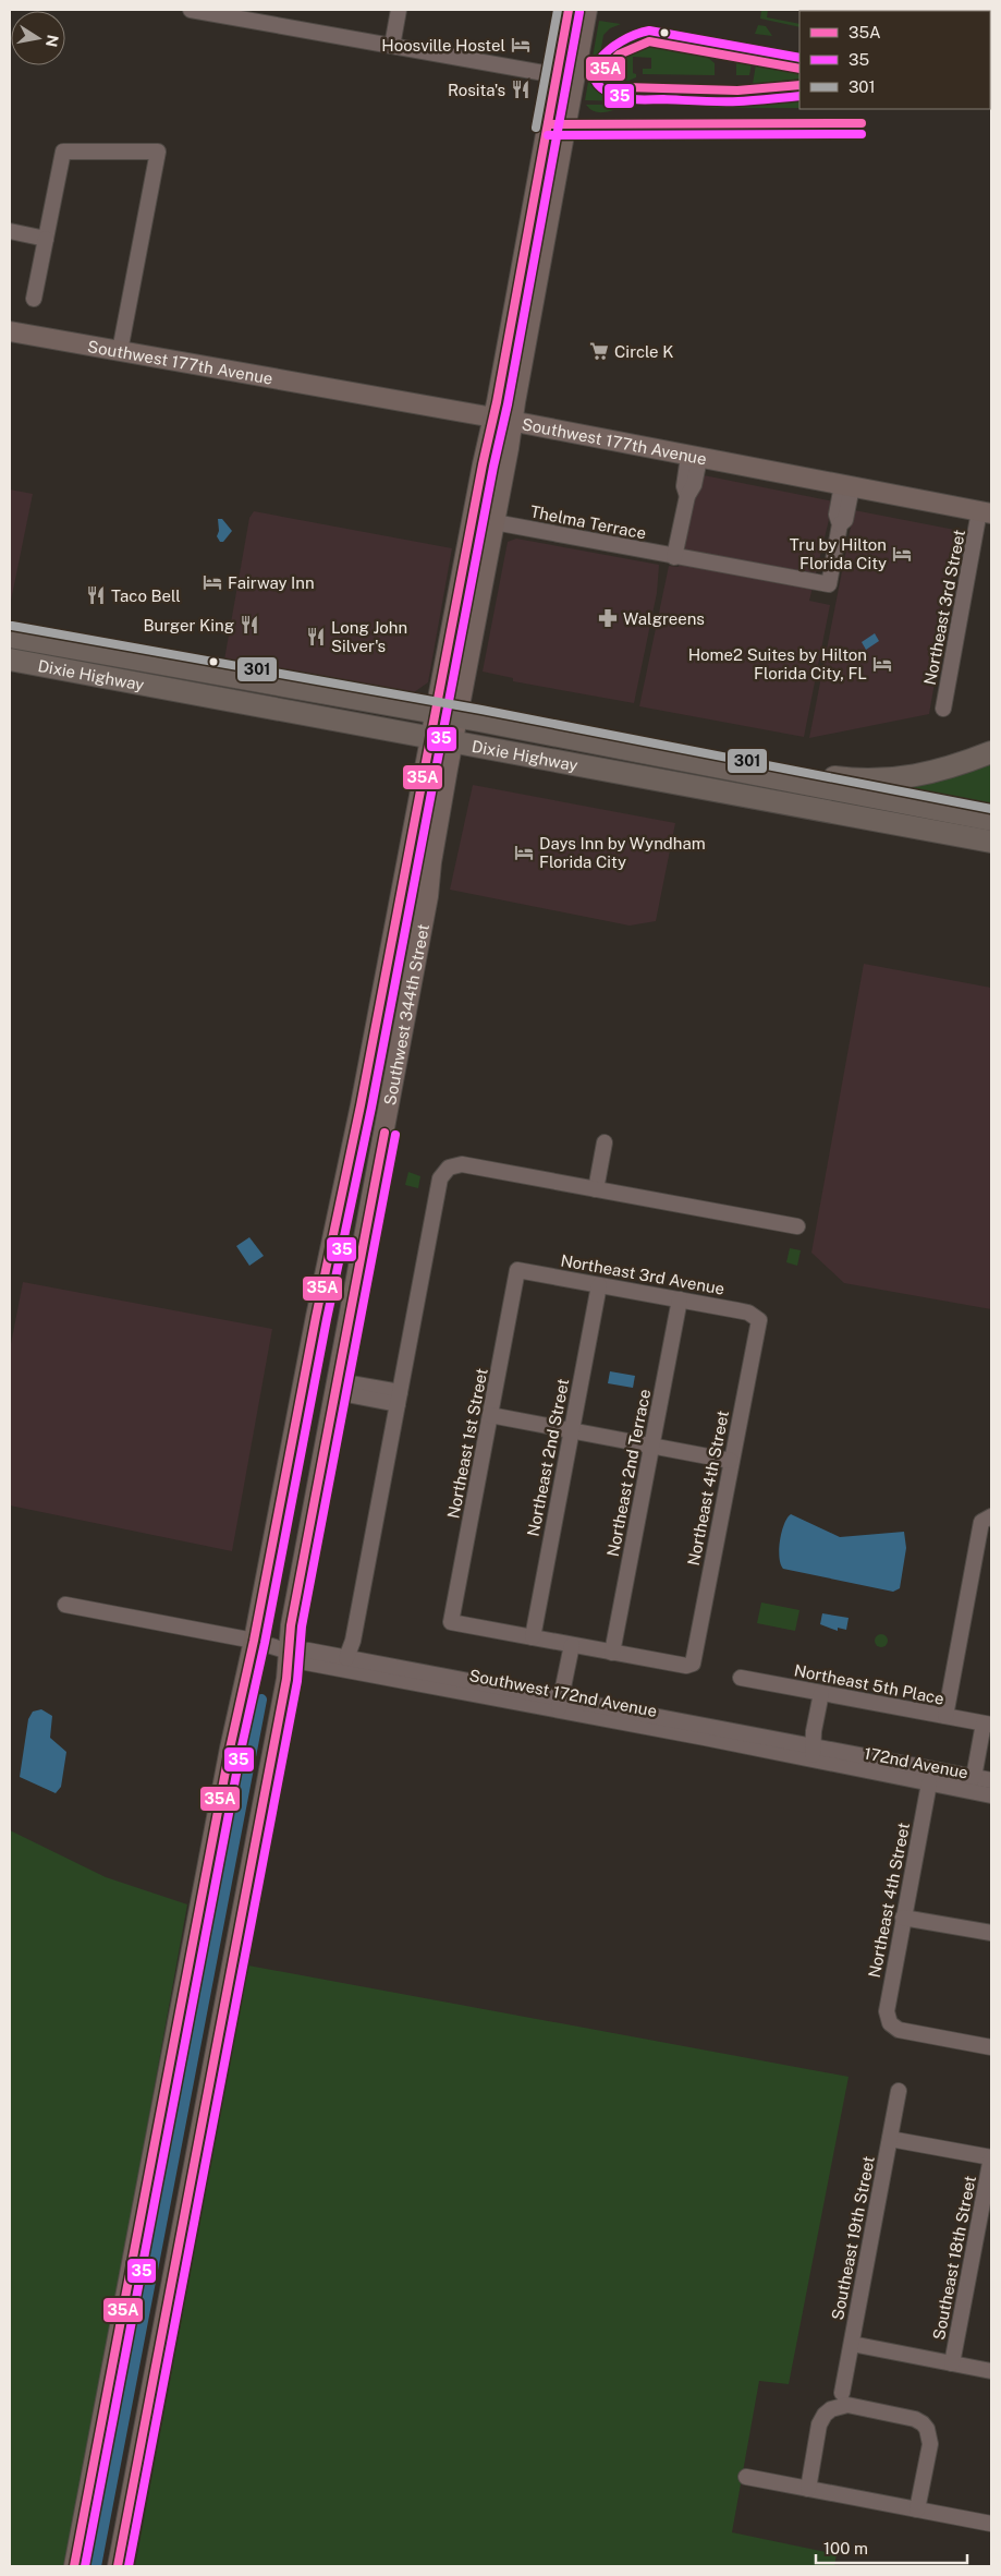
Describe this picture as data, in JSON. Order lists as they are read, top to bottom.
{
  "streets": {
    "highway": ["Dixie Highway"],
    "main road": ["Southwest 177th Avenue", "Southwest 344th Street"],
    "street": [
      "Thelma Terrace",
      "Northeast 3rd Street",
      "Northeast 3rd Avenue",
      "Northeast 1st Street",
      "Northeast 2nd Street",
      "Northeast 2nd Terrace",
      "Northeast 4th Street",
      "Northeast 5th Place",
      "Southwest 172nd Avenue",
      "172nd Avenue",
      "Southeast 19th Street",
      "Southeast 18th Street"
    ]
  },
  "crossings": [
    ["Southwest 177th Avenue", "Thelma Terrace"],
    ["Southwest 177th Avenue", "Northeast 3rd Street"],
    ["Southwest 177th Avenue", "Southwest 344th Street"],
    ["Thelma Terrace", "Southwest 344th Street"],
    ["Dixie Highway", "Southwest 344th Street"],
    ["Southwest 344th Street", "Southwest 172nd Avenue"],
    ["Northeast 3rd Avenue", "Northeast 1st Street"],
    ["Northeast 3rd Avenue", "Northeast 2nd Street"],
    ["Northeast 3rd Avenue", "Northeast 2nd Terrace"],
    ["Northeast 3rd Avenue", "Northeast 4th Street"],
    ["Northeast 1st Street", "Northeast 2nd Street"],
    ["Northeast 2nd Terrace", "Northeast 4th Street"],
    ["Northeast 4th Street", "172nd Avenue"],
    ["Southwest 172nd Avenue", "172nd Avenue"]
  ],
  "places": {
    "hotel": [
      "Hoosville Hostel",
      "Tru by Hilton Florida City",
      "Fairway Inn",
      "Home2 Suites by Hilton Florida City, FL",
      "Days Inn by Wyndham Florida City"
    ],
    "restaurant": [
      "Rosita's",
      "Taco Bell",
      "Burger King",
      "Long John Silver's"
    ],
    "supermarket": ["Circle K"],
    "pharmacy": ["Walgreens"]
  },
  "lines": ["transit line 35A", "transit line 301", "transit line 35"],
  "legend": ["35A", "35", "301"],
  "scale_bar": "100 m",
  "north": "right"
}
